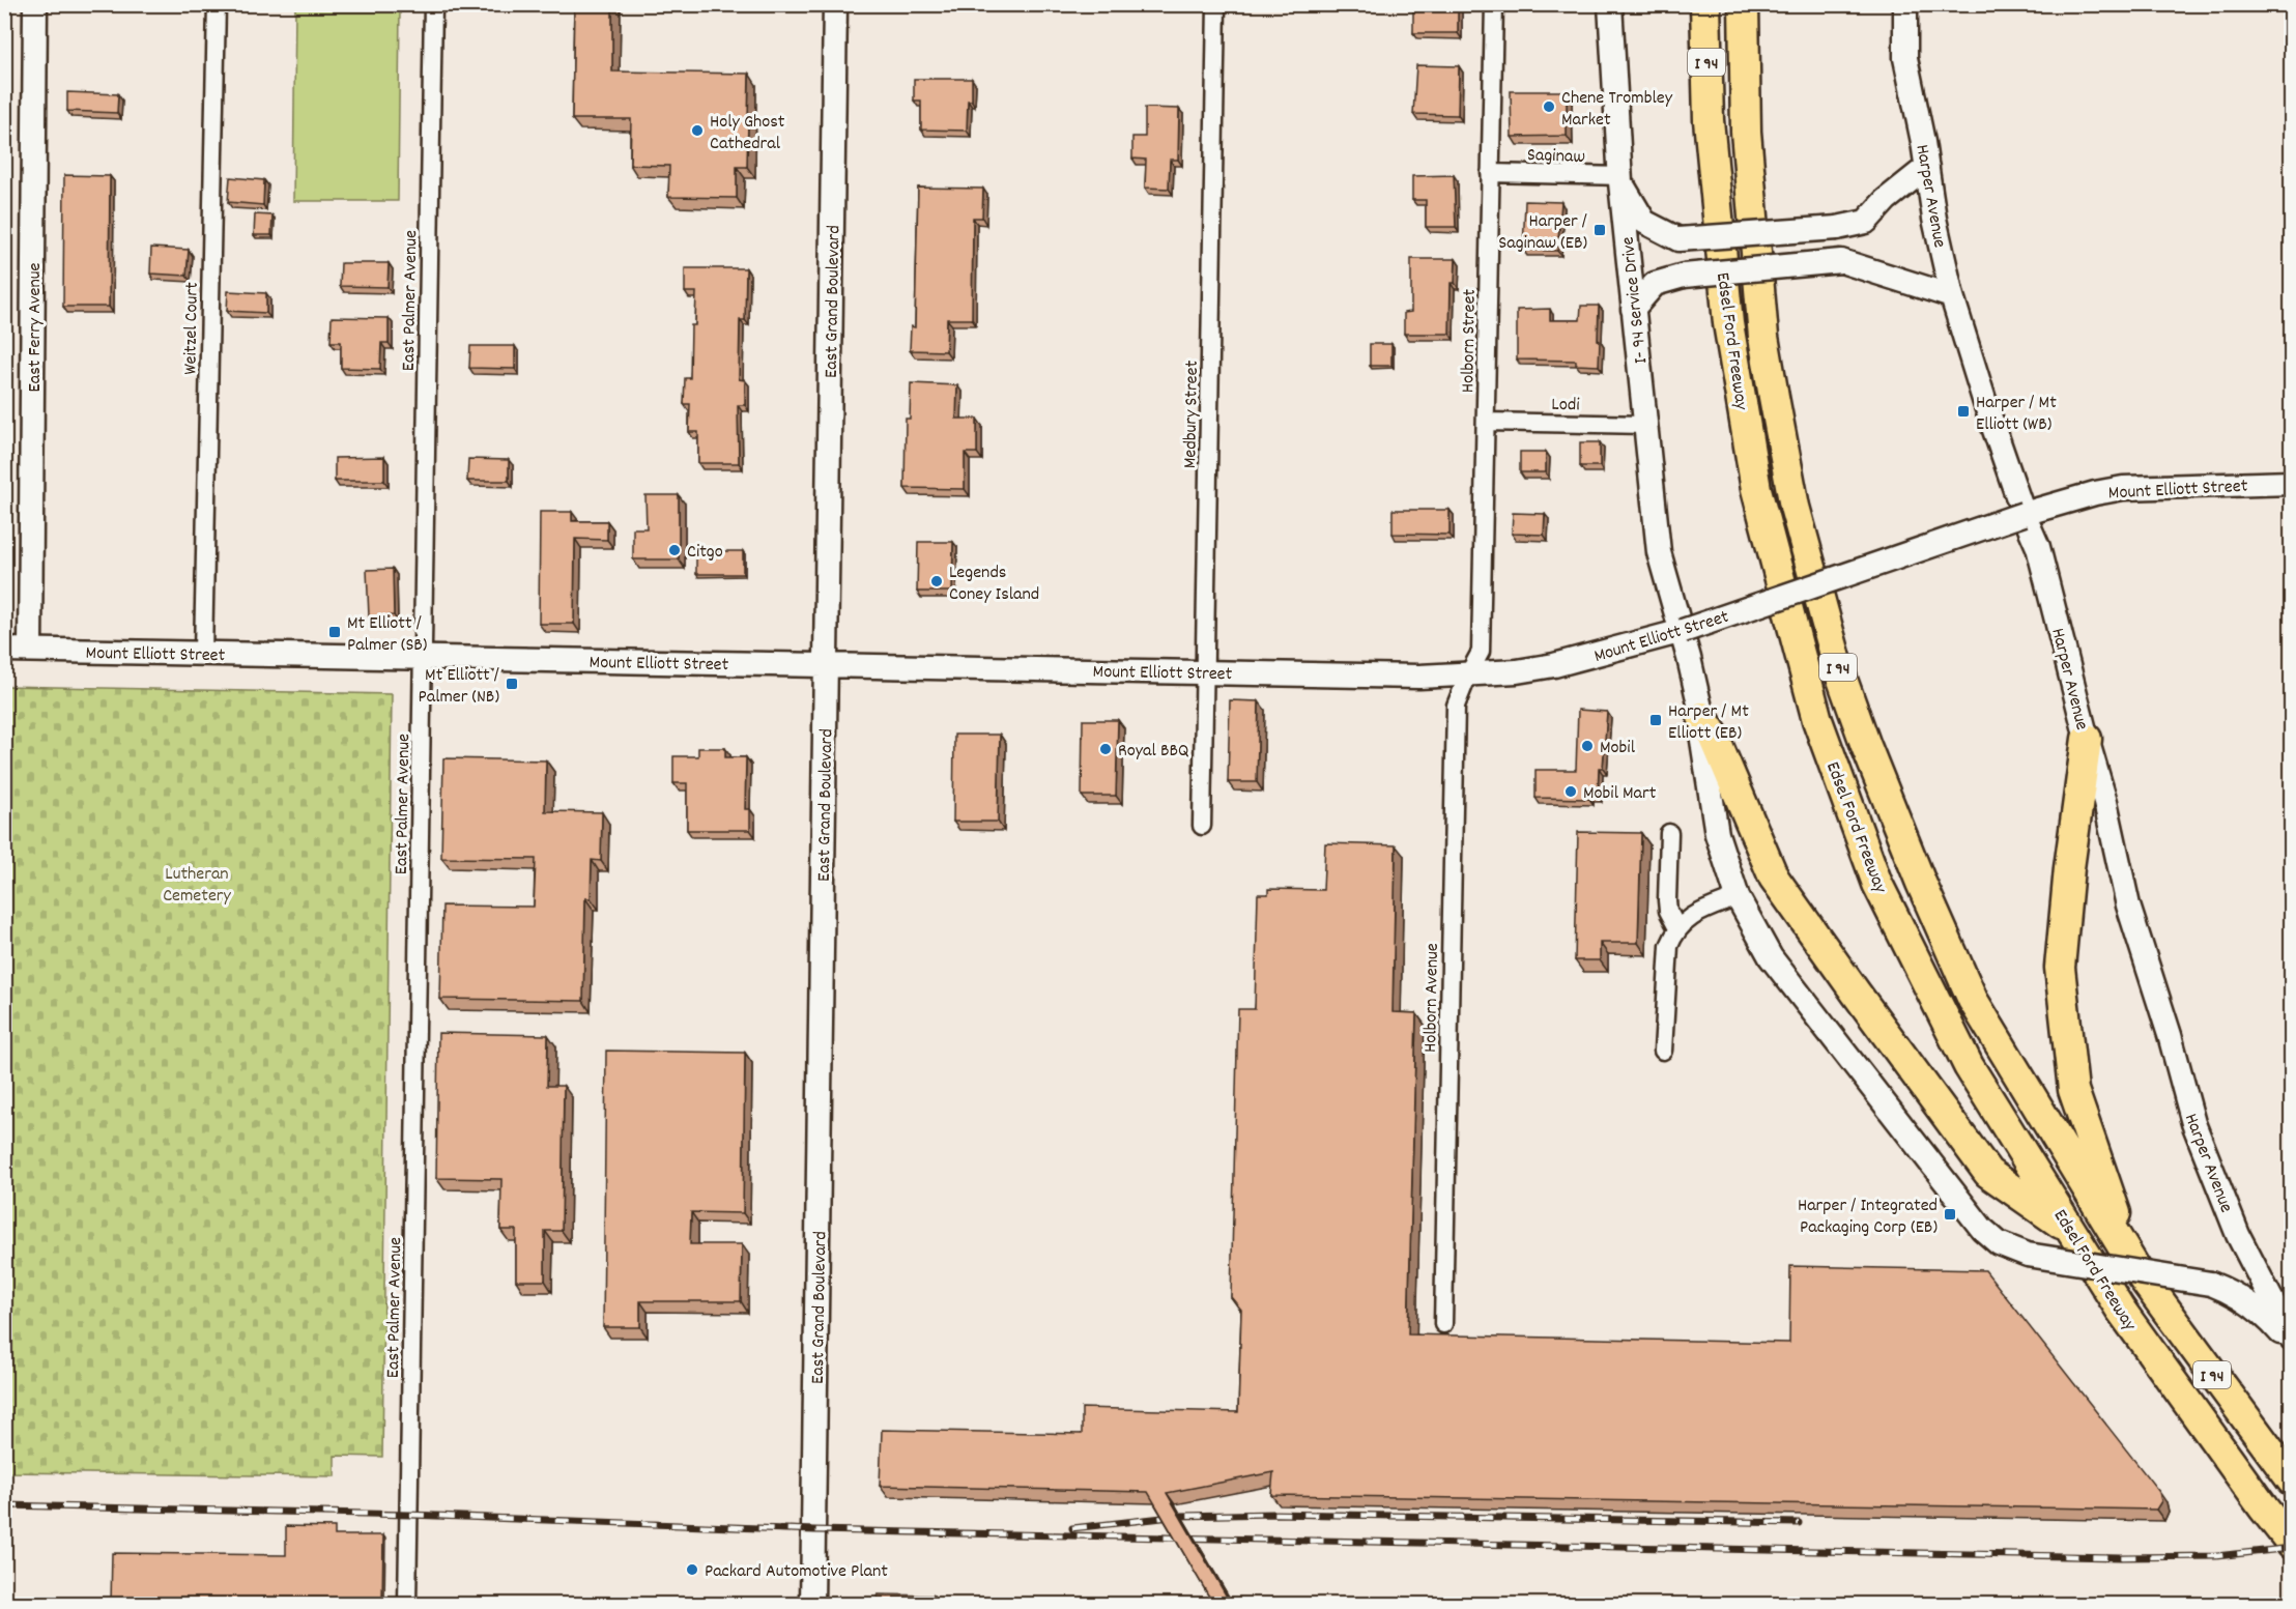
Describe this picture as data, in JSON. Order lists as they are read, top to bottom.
{
  "streets": {
    "highway": ["I 94", "Edsel Ford Freeway"],
    "main road": [
      "Harper Avenue",
      "I- 94 Service Drive",
      "East Grand Boulevard",
      "East Ferry Avenue",
      "Mount Elliott Street"
    ],
    "street": [
      "Saginaw",
      "East Palmer Avenue",
      "Weitzel Court",
      "Holborn Street",
      "Lodi",
      "Medbury Street",
      "Holborn Avenue"
    ]
  },
  "crossings": [
    ["Saginaw", "I- 94 Service Drive"],
    ["Saginaw", "Holborn Street"],
    ["Harper Avenue", "Mount Elliott Street"],
    ["East Palmer Avenue", "Mount Elliott Street"],
    ["I- 94 Service Drive", "Lodi"],
    ["East Grand Boulevard", "Mount Elliott Street"],
    ["East Ferry Avenue", "Mount Elliott Street"],
    ["Weitzel Court", "Mount Elliott Street"],
    ["Holborn Street", "Lodi"],
    ["Holborn Street", "Mount Elliott Street"],
    ["Holborn Street", "Holborn Avenue"],
    ["Medbury Street", "Mount Elliott Street"],
    ["Mount Elliott Street", "Holborn Avenue"]
  ],
  "parks": ["Lutheran Cemetery"],
  "places": {
    "other": [
      "Chene Trombley Market",
      "Holy Ghost Cathedral",
      "Citgo",
      "Legends Coney Island",
      "Mobil",
      "Royal BBQ",
      "Mobil Mart",
      "Packard Automotive Plant"
    ],
    "transit": [
      "Harper / Saginaw (EB)",
      "Harper / Mt Elliott (WB)",
      "Mt Elliott / Palmer (SB)",
      "Mt Elliott / Palmer (NB)",
      "Harper / Mt Elliott (EB)",
      "Harper / Integrated Packaging Corp (EB)"
    ]
  }
}
